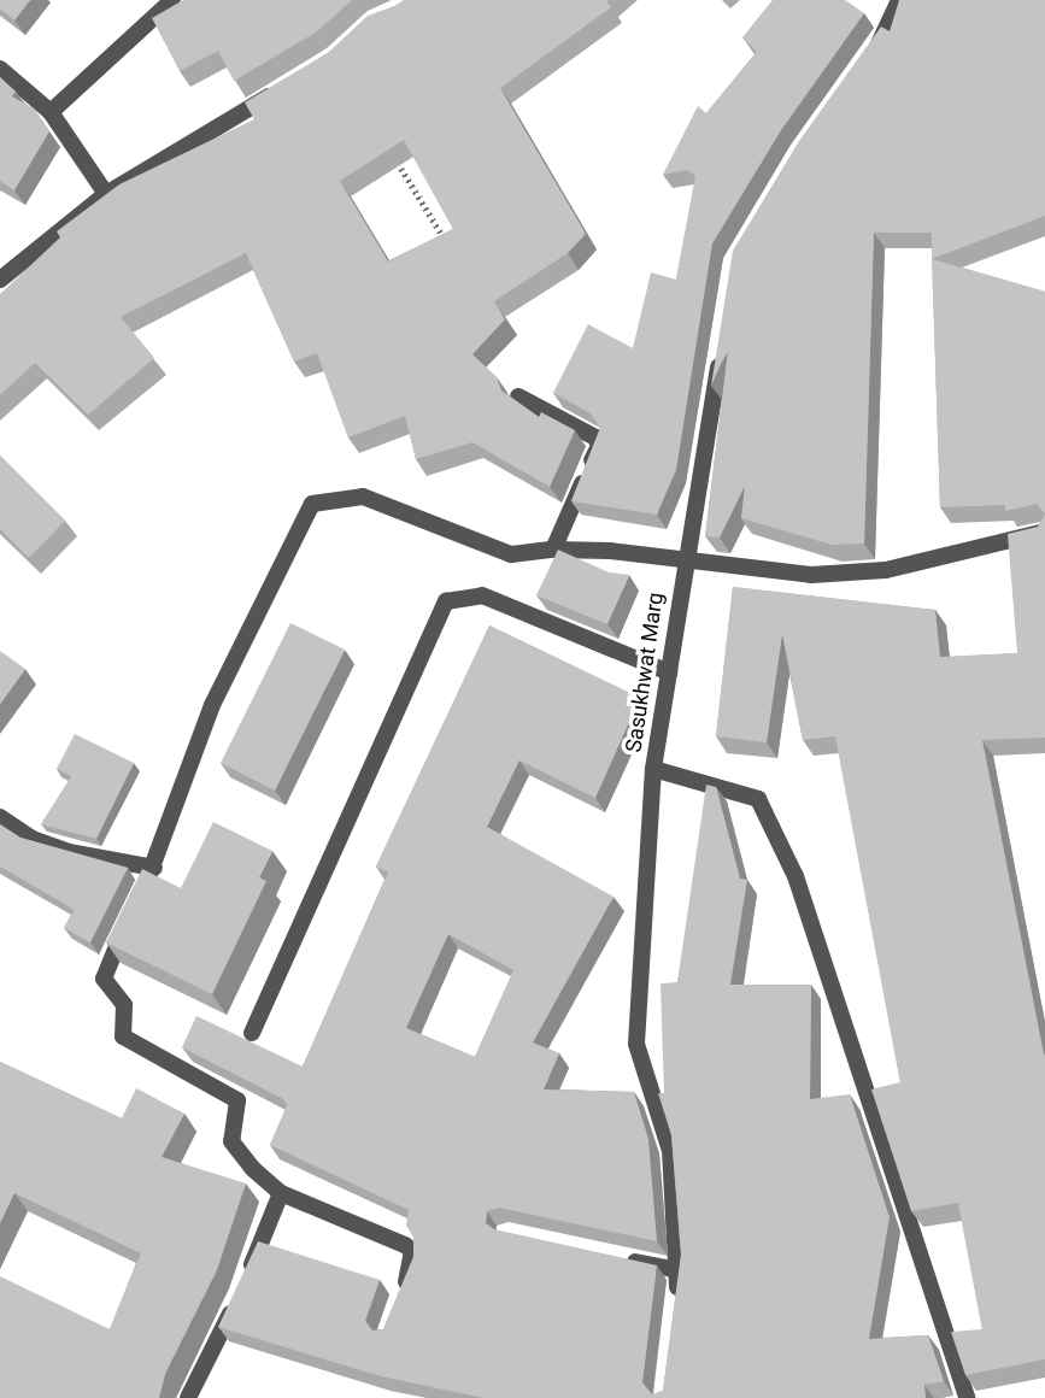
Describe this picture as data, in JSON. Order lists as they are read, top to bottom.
{
  "streets": {
    "street": ["Sasukhwat Marg"]
  }
}
